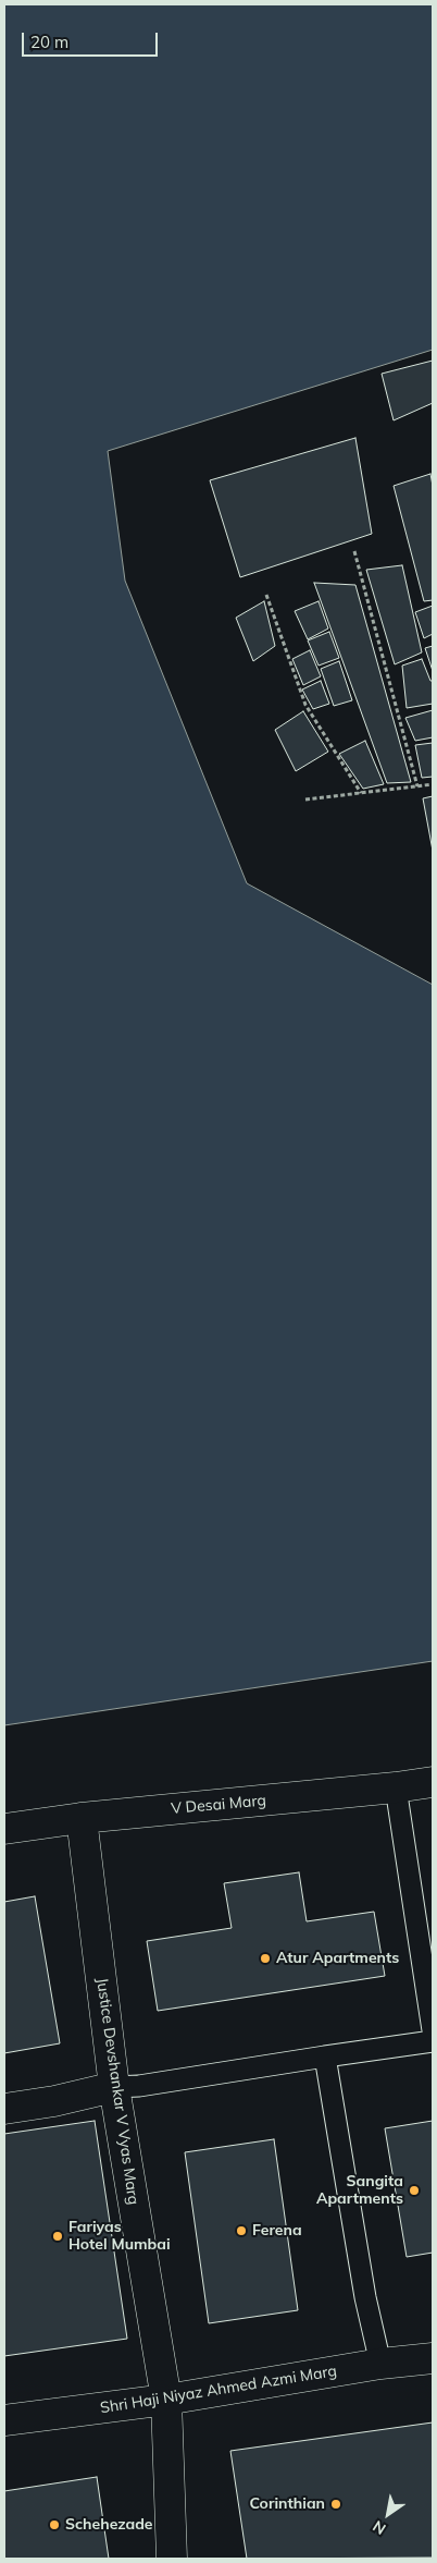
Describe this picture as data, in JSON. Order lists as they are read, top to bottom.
{
  "streets": {
    "street": ["V Desai Marg", "Justice Devshankar V Vyas Marg", "Shri Haji Niyaz Ahmed Azmi Marg"]
  },
  "crossings": [
    ["V Desai Marg", "Justice Devshankar V Vyas Marg"],
    ["Justice Devshankar V Vyas Marg", "Shri Haji Niyaz Ahmed Azmi Marg"]
  ],
  "places": [
    "Atur Apartments",
    "Sangita Apartments",
    "Ferena",
    "Fariyas Hotel Mumbai",
    "Corinthian",
    "Schehezade"
  ],
  "scale_bar": "20 m",
  "north": "bottom left"
}
